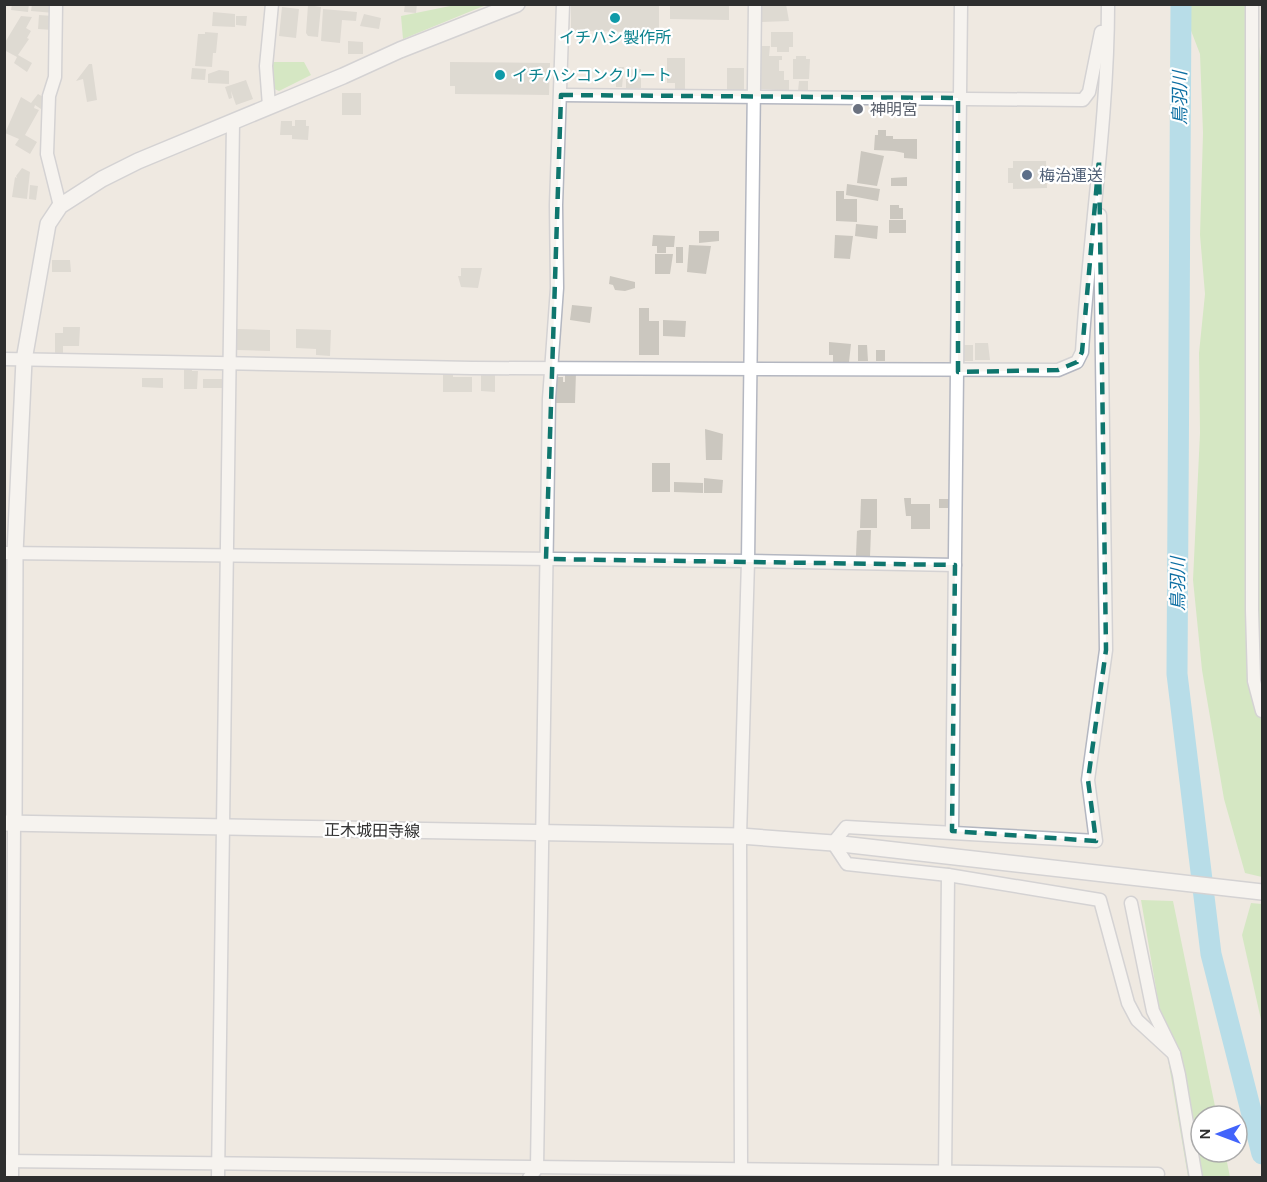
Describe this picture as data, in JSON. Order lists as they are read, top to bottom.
{
  "streets": {
    "street": ["正木城田寺線"]
  },
  "water": ["鳥羽川"],
  "places": [
    "イチハシ製作所",
    "イチハシコンクリート",
    "神明宮",
    "梅治運送"
  ],
  "north": "left"
}
